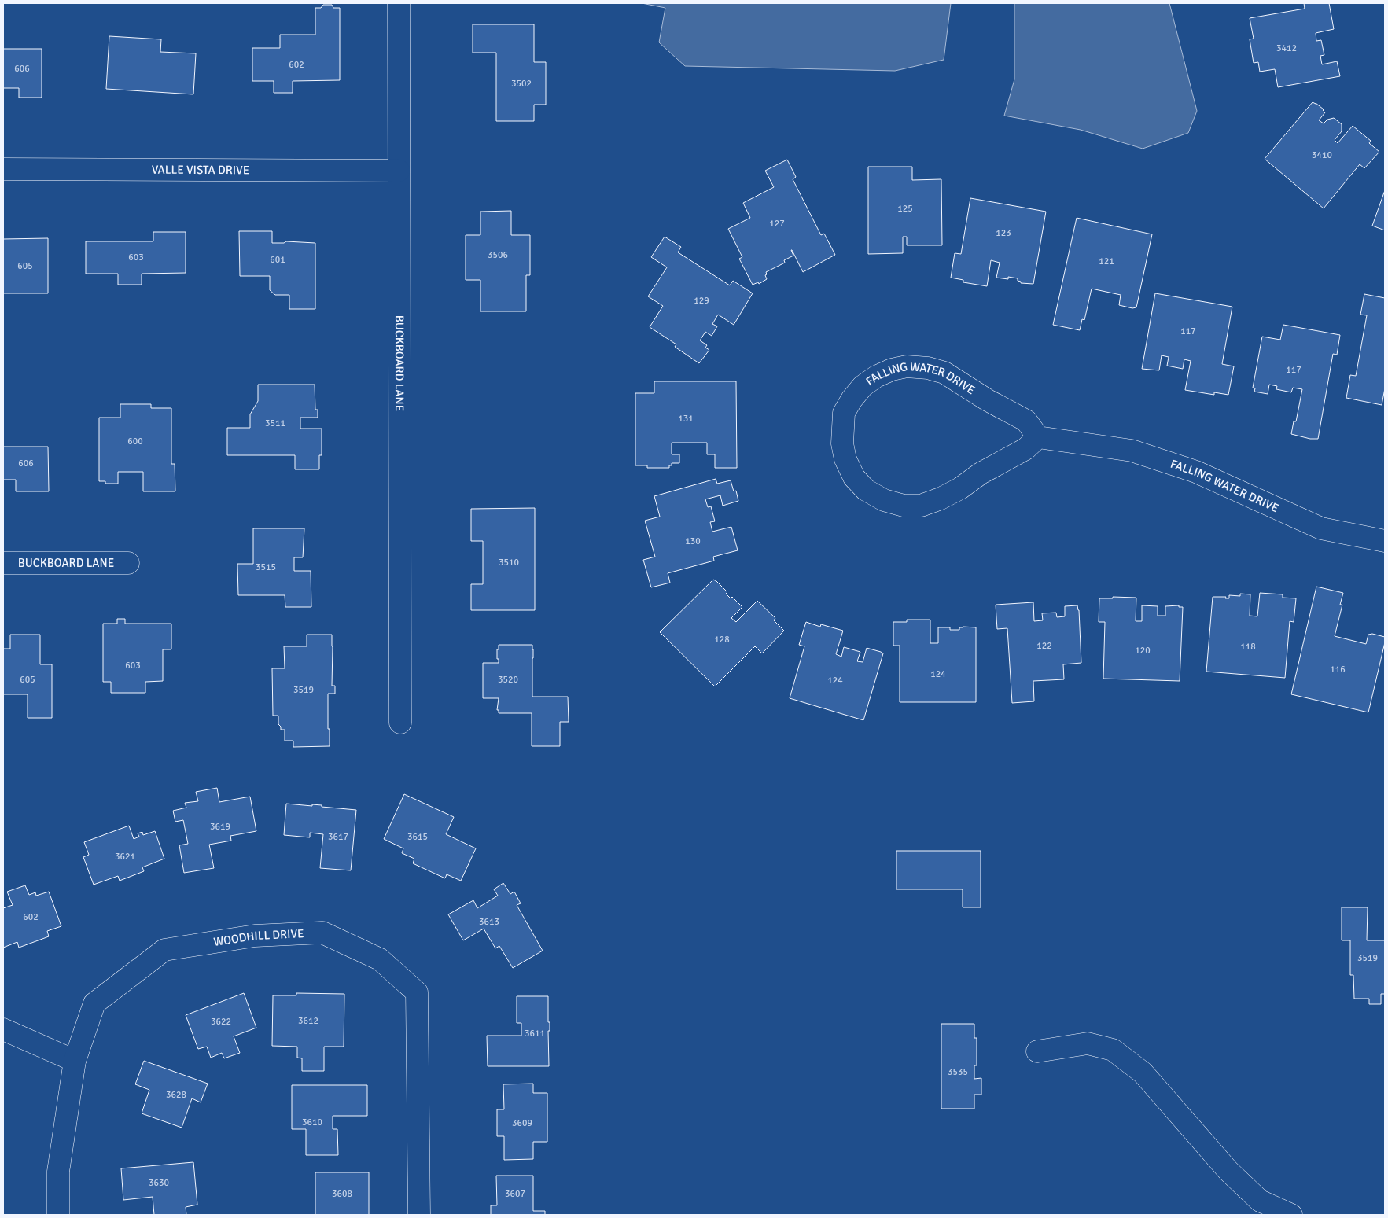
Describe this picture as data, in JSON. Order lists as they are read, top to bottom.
{
  "streets": {
    "street": [
      "VALLE VISTA DRIVE",
      "BUCKBOARD LANE",
      "FALLING WATER DRIVE",
      "WOODHILL DRIVE"
    ]
  },
  "crossings": [
    ["VALLE VISTA DRIVE", "BUCKBOARD LANE"]
  ],
  "house_numbers": [
    "3412",
    "602",
    "606",
    "3502",
    "3410",
    "125",
    "127",
    "123",
    "3506",
    "603",
    "601",
    "121",
    "605",
    "129",
    "117",
    "117",
    "131",
    "3511",
    "600",
    "606",
    "130",
    "3510",
    "3515",
    "128",
    "122",
    "118",
    "120",
    "603",
    "116",
    "124",
    "605",
    "3520",
    "124",
    "3519",
    "3619",
    "3617",
    "3615",
    "3621",
    "602",
    "3613",
    "3519",
    "3612",
    "3622",
    "3611",
    "3535",
    "3628",
    "3610",
    "3609",
    "3630",
    "3608",
    "3607"
  ]
}
